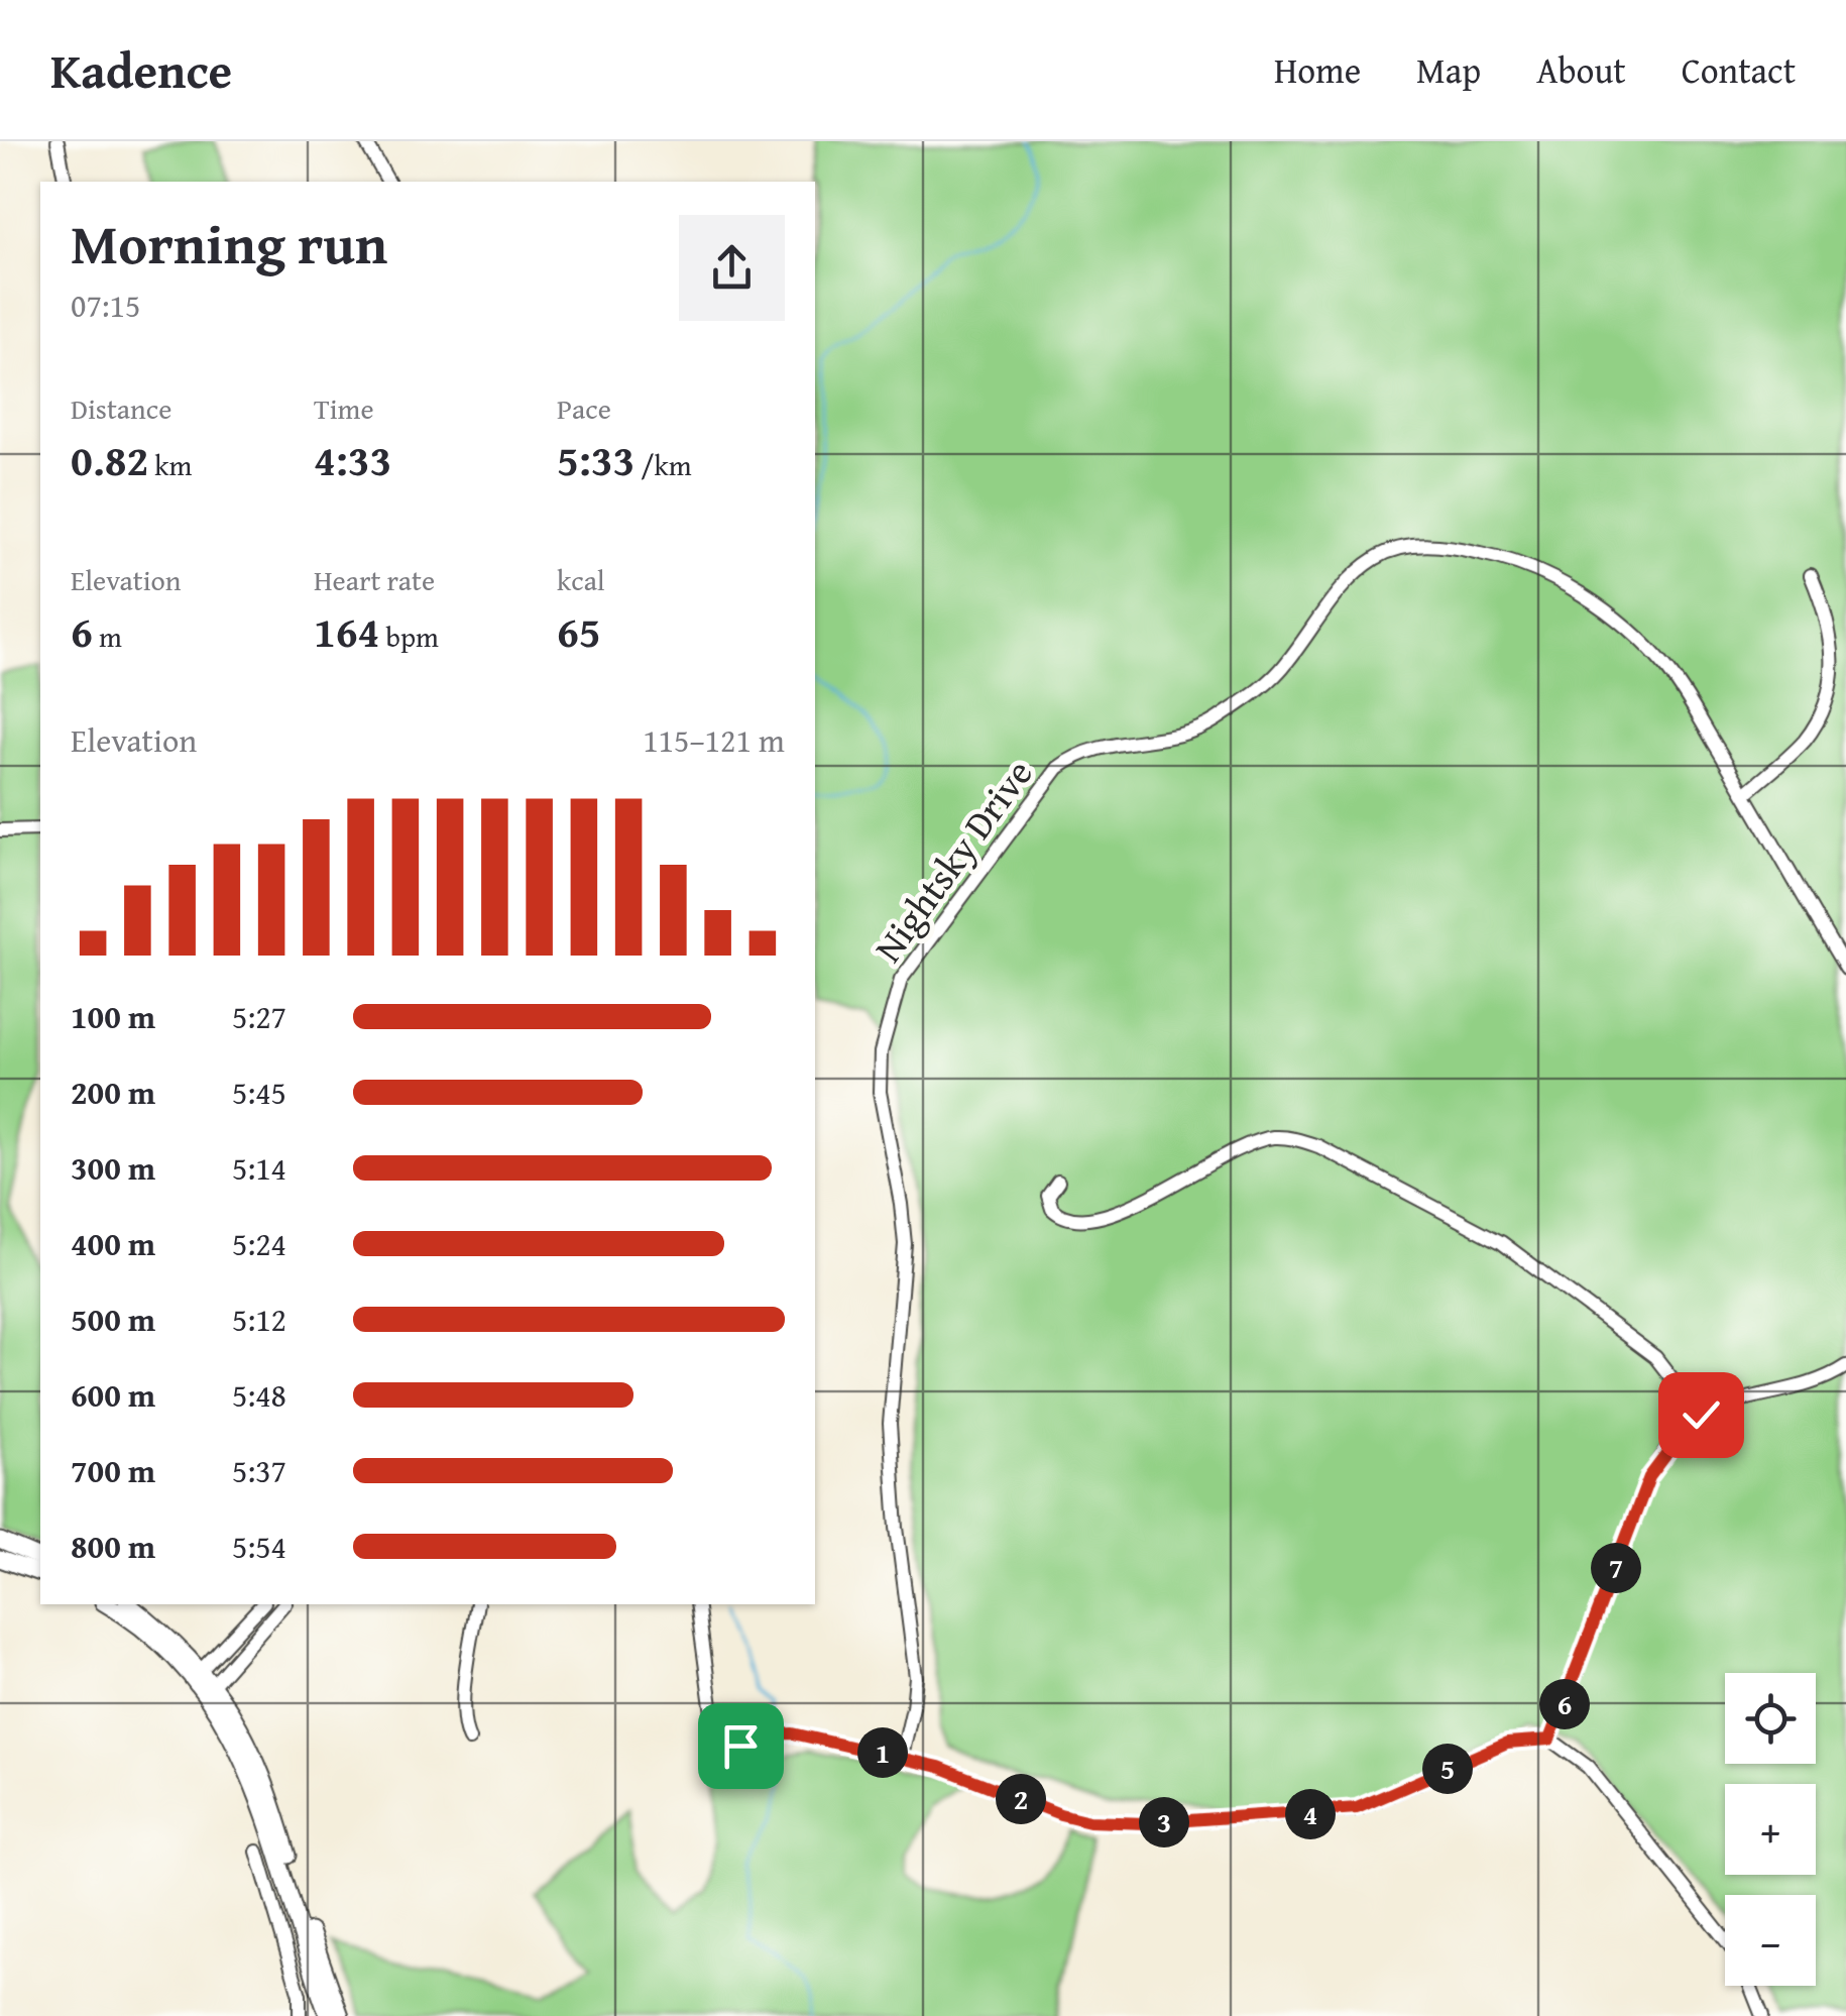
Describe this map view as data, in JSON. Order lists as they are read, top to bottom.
{
  "streets": {
    "street": ["Nightsky Drive"]
  },
  "page": {
    "header": "Kadence",
    "nav": [
      "Home",
      "Map",
      "About",
      "Contact"
    ],
    "heading": ["Morning run", "07:15"],
    "stats": [
      ["Distance", "0.82 km"],
      ["Time", "4:33"],
      ["Pace", "5:33 /km"],
      ["Elevation", "6 m"],
      ["Heart rate", "164 bpm"],
      ["kcal", "65"]
    ],
    "chart": ["Elevation", "115–121 m"],
    "list": [
      {
        "name": "100 m",
        "note": "5:27"
      },
      {
        "name": "200 m",
        "note": "5:45"
      },
      {
        "name": "300 m",
        "note": "5:14"
      },
      {
        "name": "400 m",
        "note": "5:24"
      },
      {
        "name": "500 m",
        "note": "5:12"
      },
      {
        "name": "600 m",
        "note": "5:48"
      },
      {
        "name": "700 m",
        "note": "5:37"
      },
      {
        "name": "800 m",
        "note": "5:54"
      }
    ],
    "pins": [
      "7",
      "6",
      "1",
      "5",
      "2",
      "4",
      "3"
    ],
    "map_buttons": ["+", "−"]
  }
}
